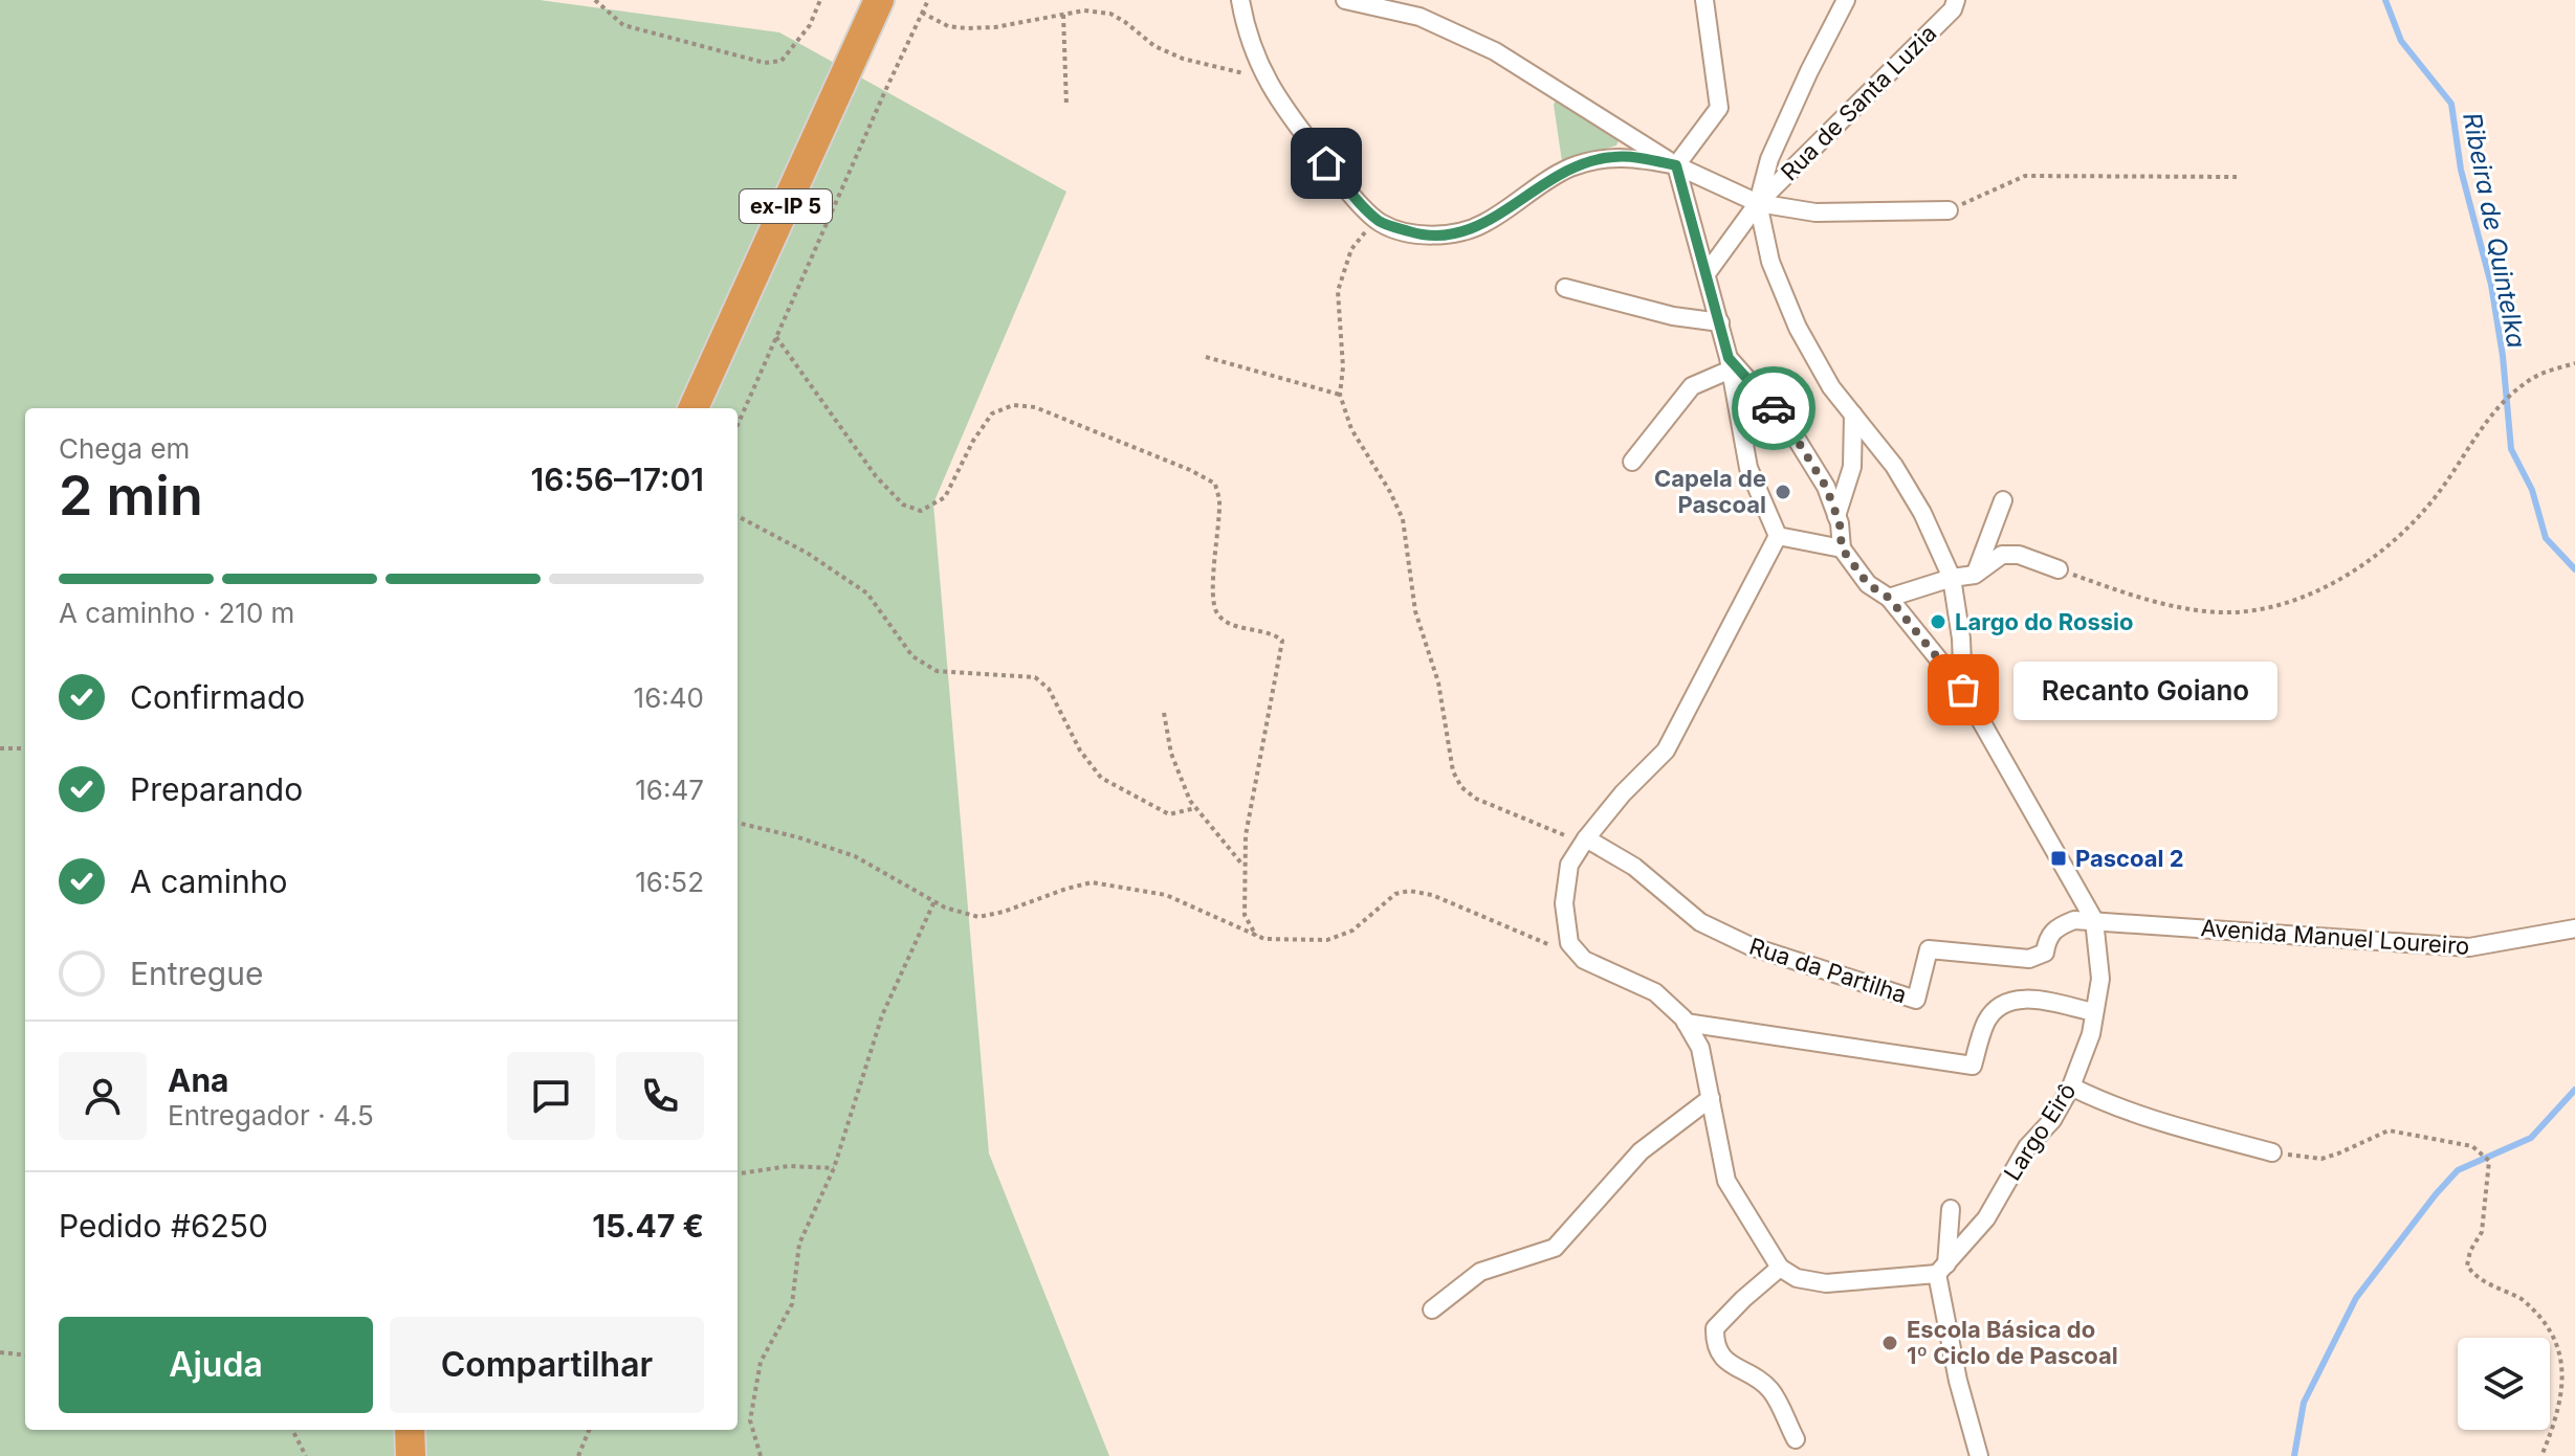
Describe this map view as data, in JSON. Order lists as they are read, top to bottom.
{
  "streets": {
    "highway": ["ex-IP 5"],
    "street": [
      "Rua de Santa Luzia",
      "Avenida Manuel Loureiro",
      "Rua da Partilha",
      "Largo Eirô"
    ]
  },
  "crossings": [
    ["Avenida Manuel Loureiro", "Rua da Partilha"],
    ["Avenida Manuel Loureiro", "Largo Eirô"],
    ["Rua da Partilha", "Largo Eirô"]
  ],
  "water": ["Ribeira de Quintelka"],
  "places": {
    "other": [
      "Capela de Pascoal",
      "Largo do Rossio",
      "Recanto Goiano",
      "Escola Básica do 1º Ciclo de Pascoal"
    ],
    "transit": ["Pascoal 2"]
  },
  "page": {
    "heading": ["2 min", "Chega em", "16:56–17:01"],
    "panel": [
      "Ana",
      "Entregador · 4.5",
      "Pedido #6250",
      "15.47 €"
    ],
    "bar": "A caminho · 210 m",
    "list": [
      ["Confirmado", "16:40"],
      ["Preparando", "16:47"],
      ["A caminho", "16:52"],
      "Entregue"
    ],
    "bubble": "Recanto Goiano",
    "buttons": ["Ajuda", "Compartilhar"]
  }
}
